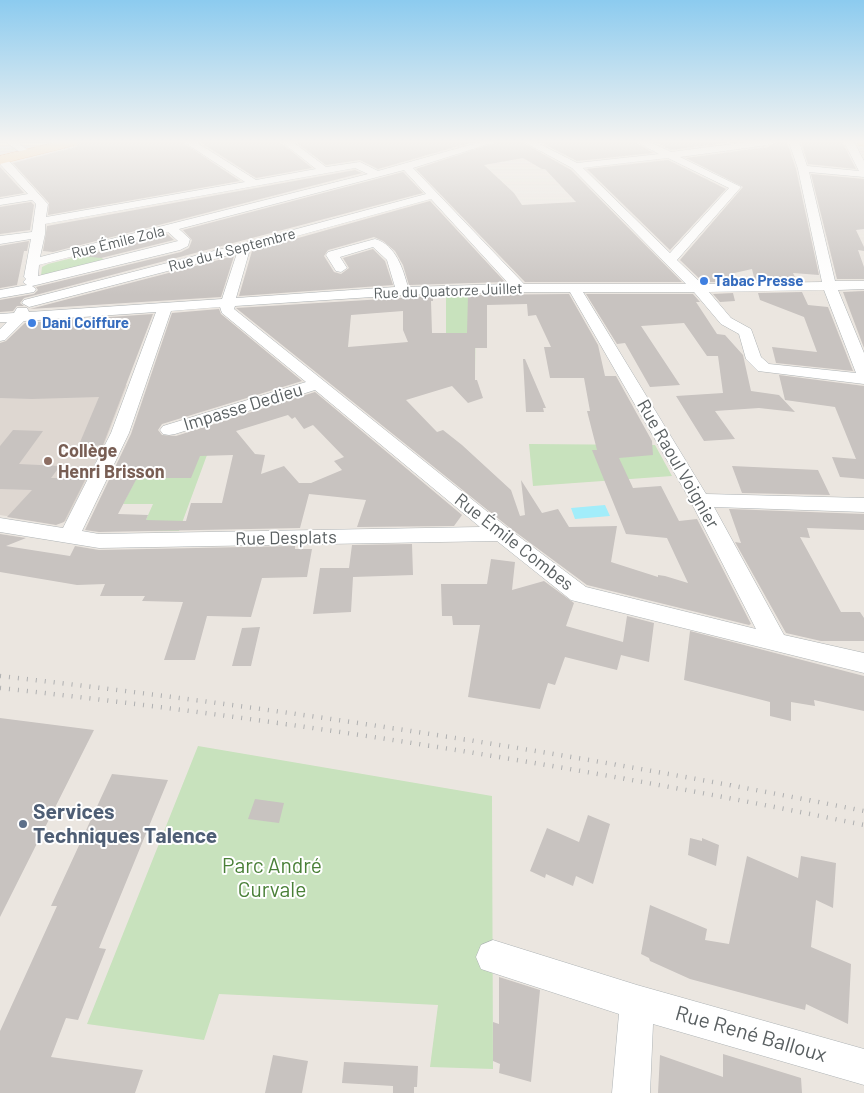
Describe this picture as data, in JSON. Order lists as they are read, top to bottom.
{
  "streets": {
    "street": [
      "Rue Émile Zola",
      "Rue du 4 Septembre",
      "Rue du Quatorze Juillet",
      "Impasse Dedieu",
      "Rue Raoul Voignier",
      "Rue Desplats",
      "Rue Émile Combes",
      "Rue René Balloux"
    ]
  },
  "crossings": [
    ["Rue du 4 Septembre", "Rue du Quatorze Juillet"],
    ["Rue du Quatorze Juillet", "Rue Raoul Voignier"],
    ["Rue du Quatorze Juillet", "Rue Émile Combes"],
    ["Impasse Dedieu", "Rue Émile Combes"],
    ["Rue Raoul Voignier", "Rue Émile Combes"],
    ["Rue Desplats", "Rue Émile Combes"]
  ],
  "parks": ["Parc André Curvale"],
  "places": [
    "Tabac Presse",
    "Dani Coiffure",
    "Collège Henri Brisson",
    "Services Techniques Talence"
  ]
}
